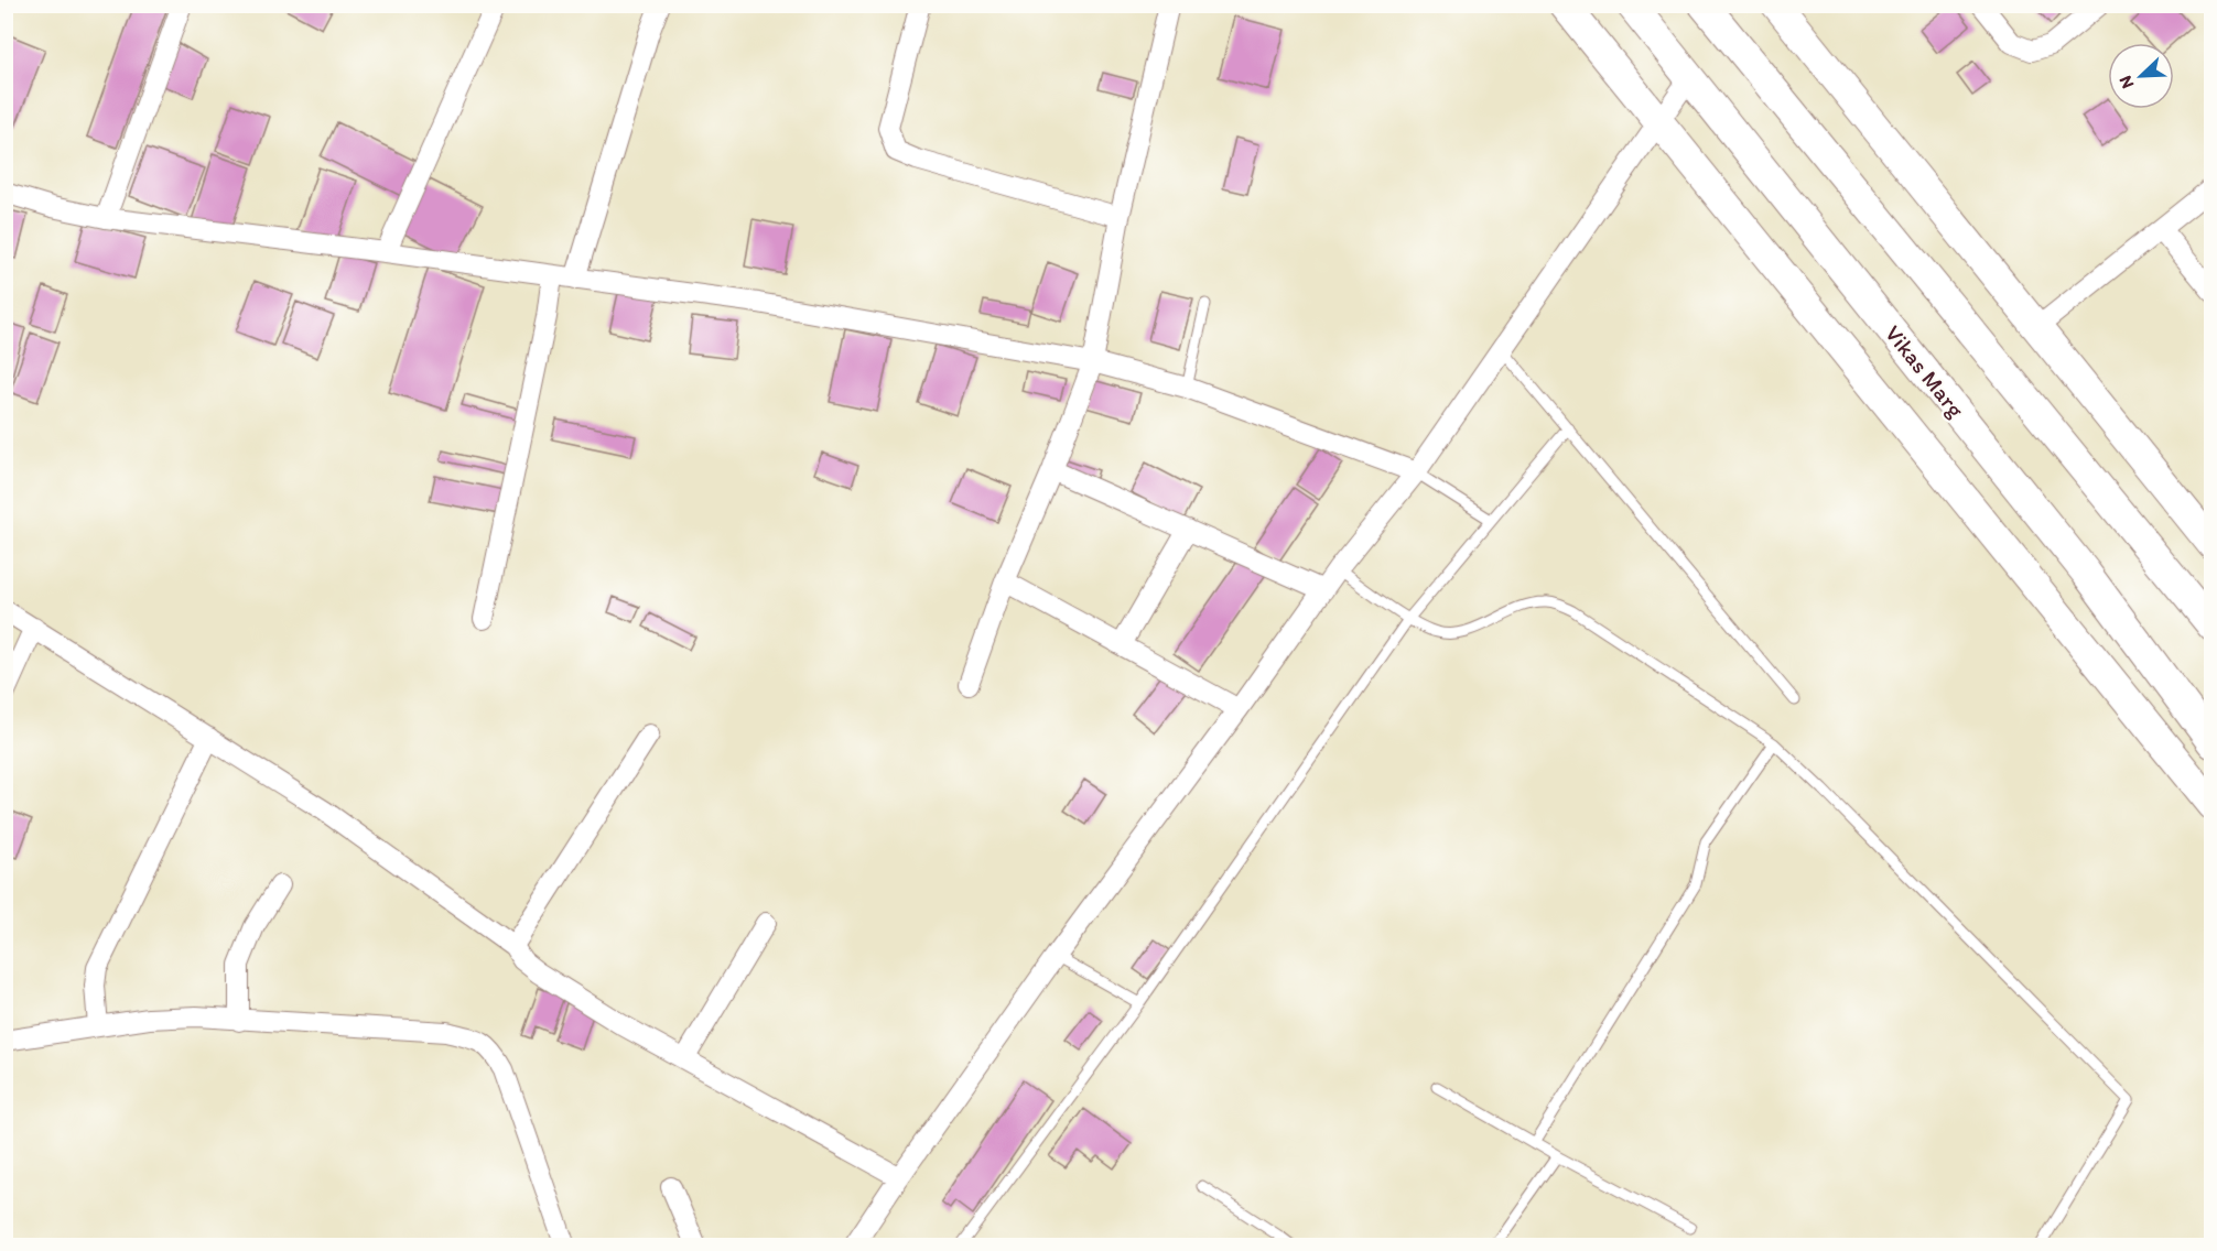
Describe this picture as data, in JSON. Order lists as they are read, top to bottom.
{
  "streets": {
    "main road": ["Vikas Marg"]
  },
  "north": "bottom left"
}
